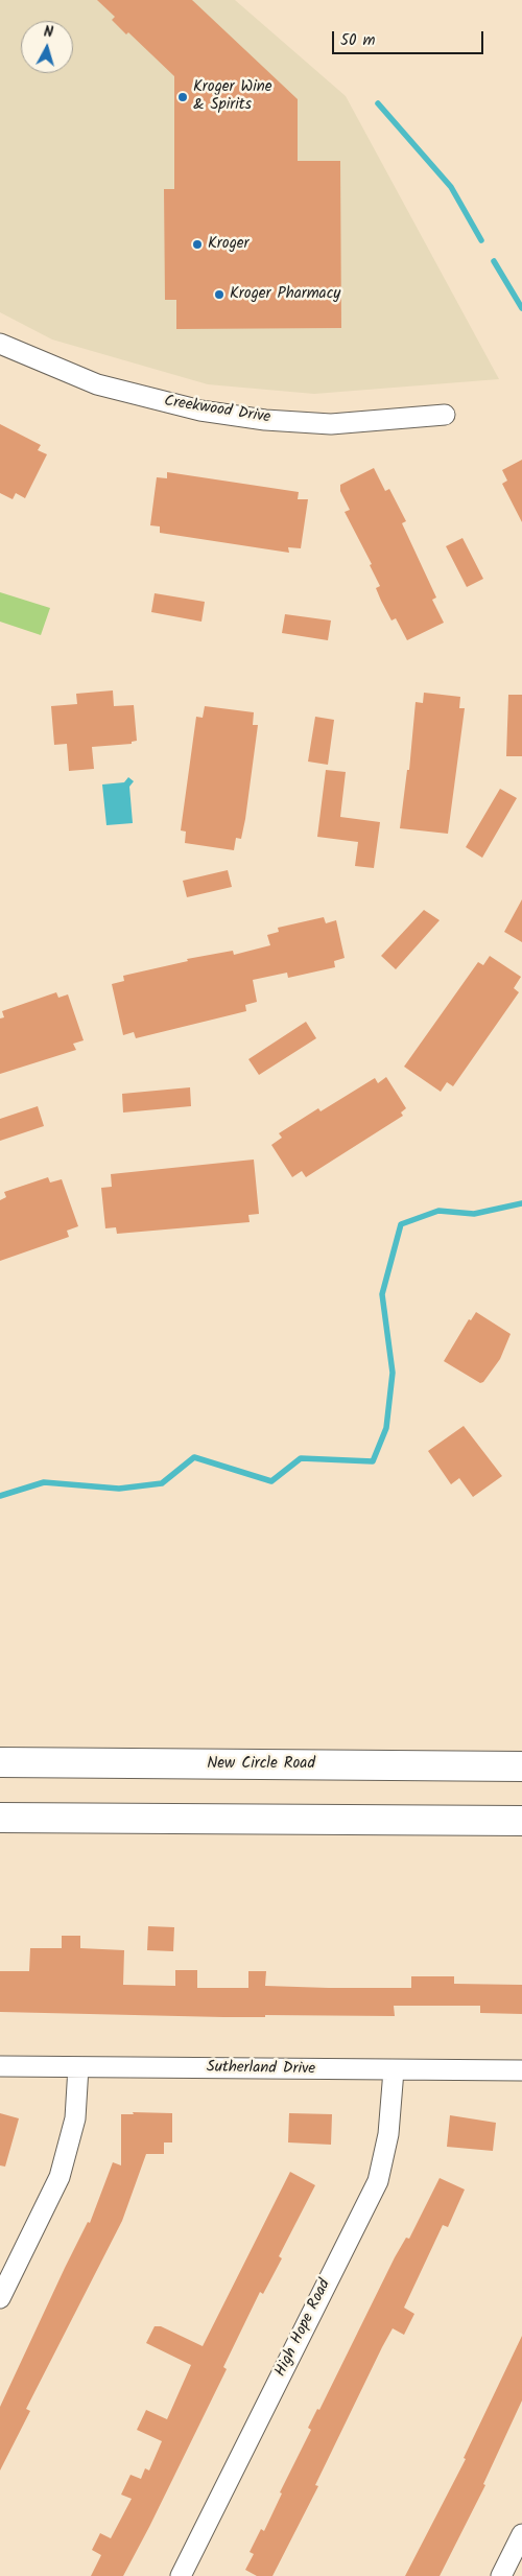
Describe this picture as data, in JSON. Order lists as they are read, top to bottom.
{
  "streets": {
    "highway": ["New Circle Road"],
    "street": ["Creekwood Drive", "Sutherland Drive", "High Hope Road"]
  },
  "crossings": [
    ["Sutherland Drive", "High Hope Road"]
  ],
  "places": ["Kroger Wine & Spirits", "Kroger", "Kroger Pharmacy"],
  "scale_bar": "50 m",
  "north": "top"
}
